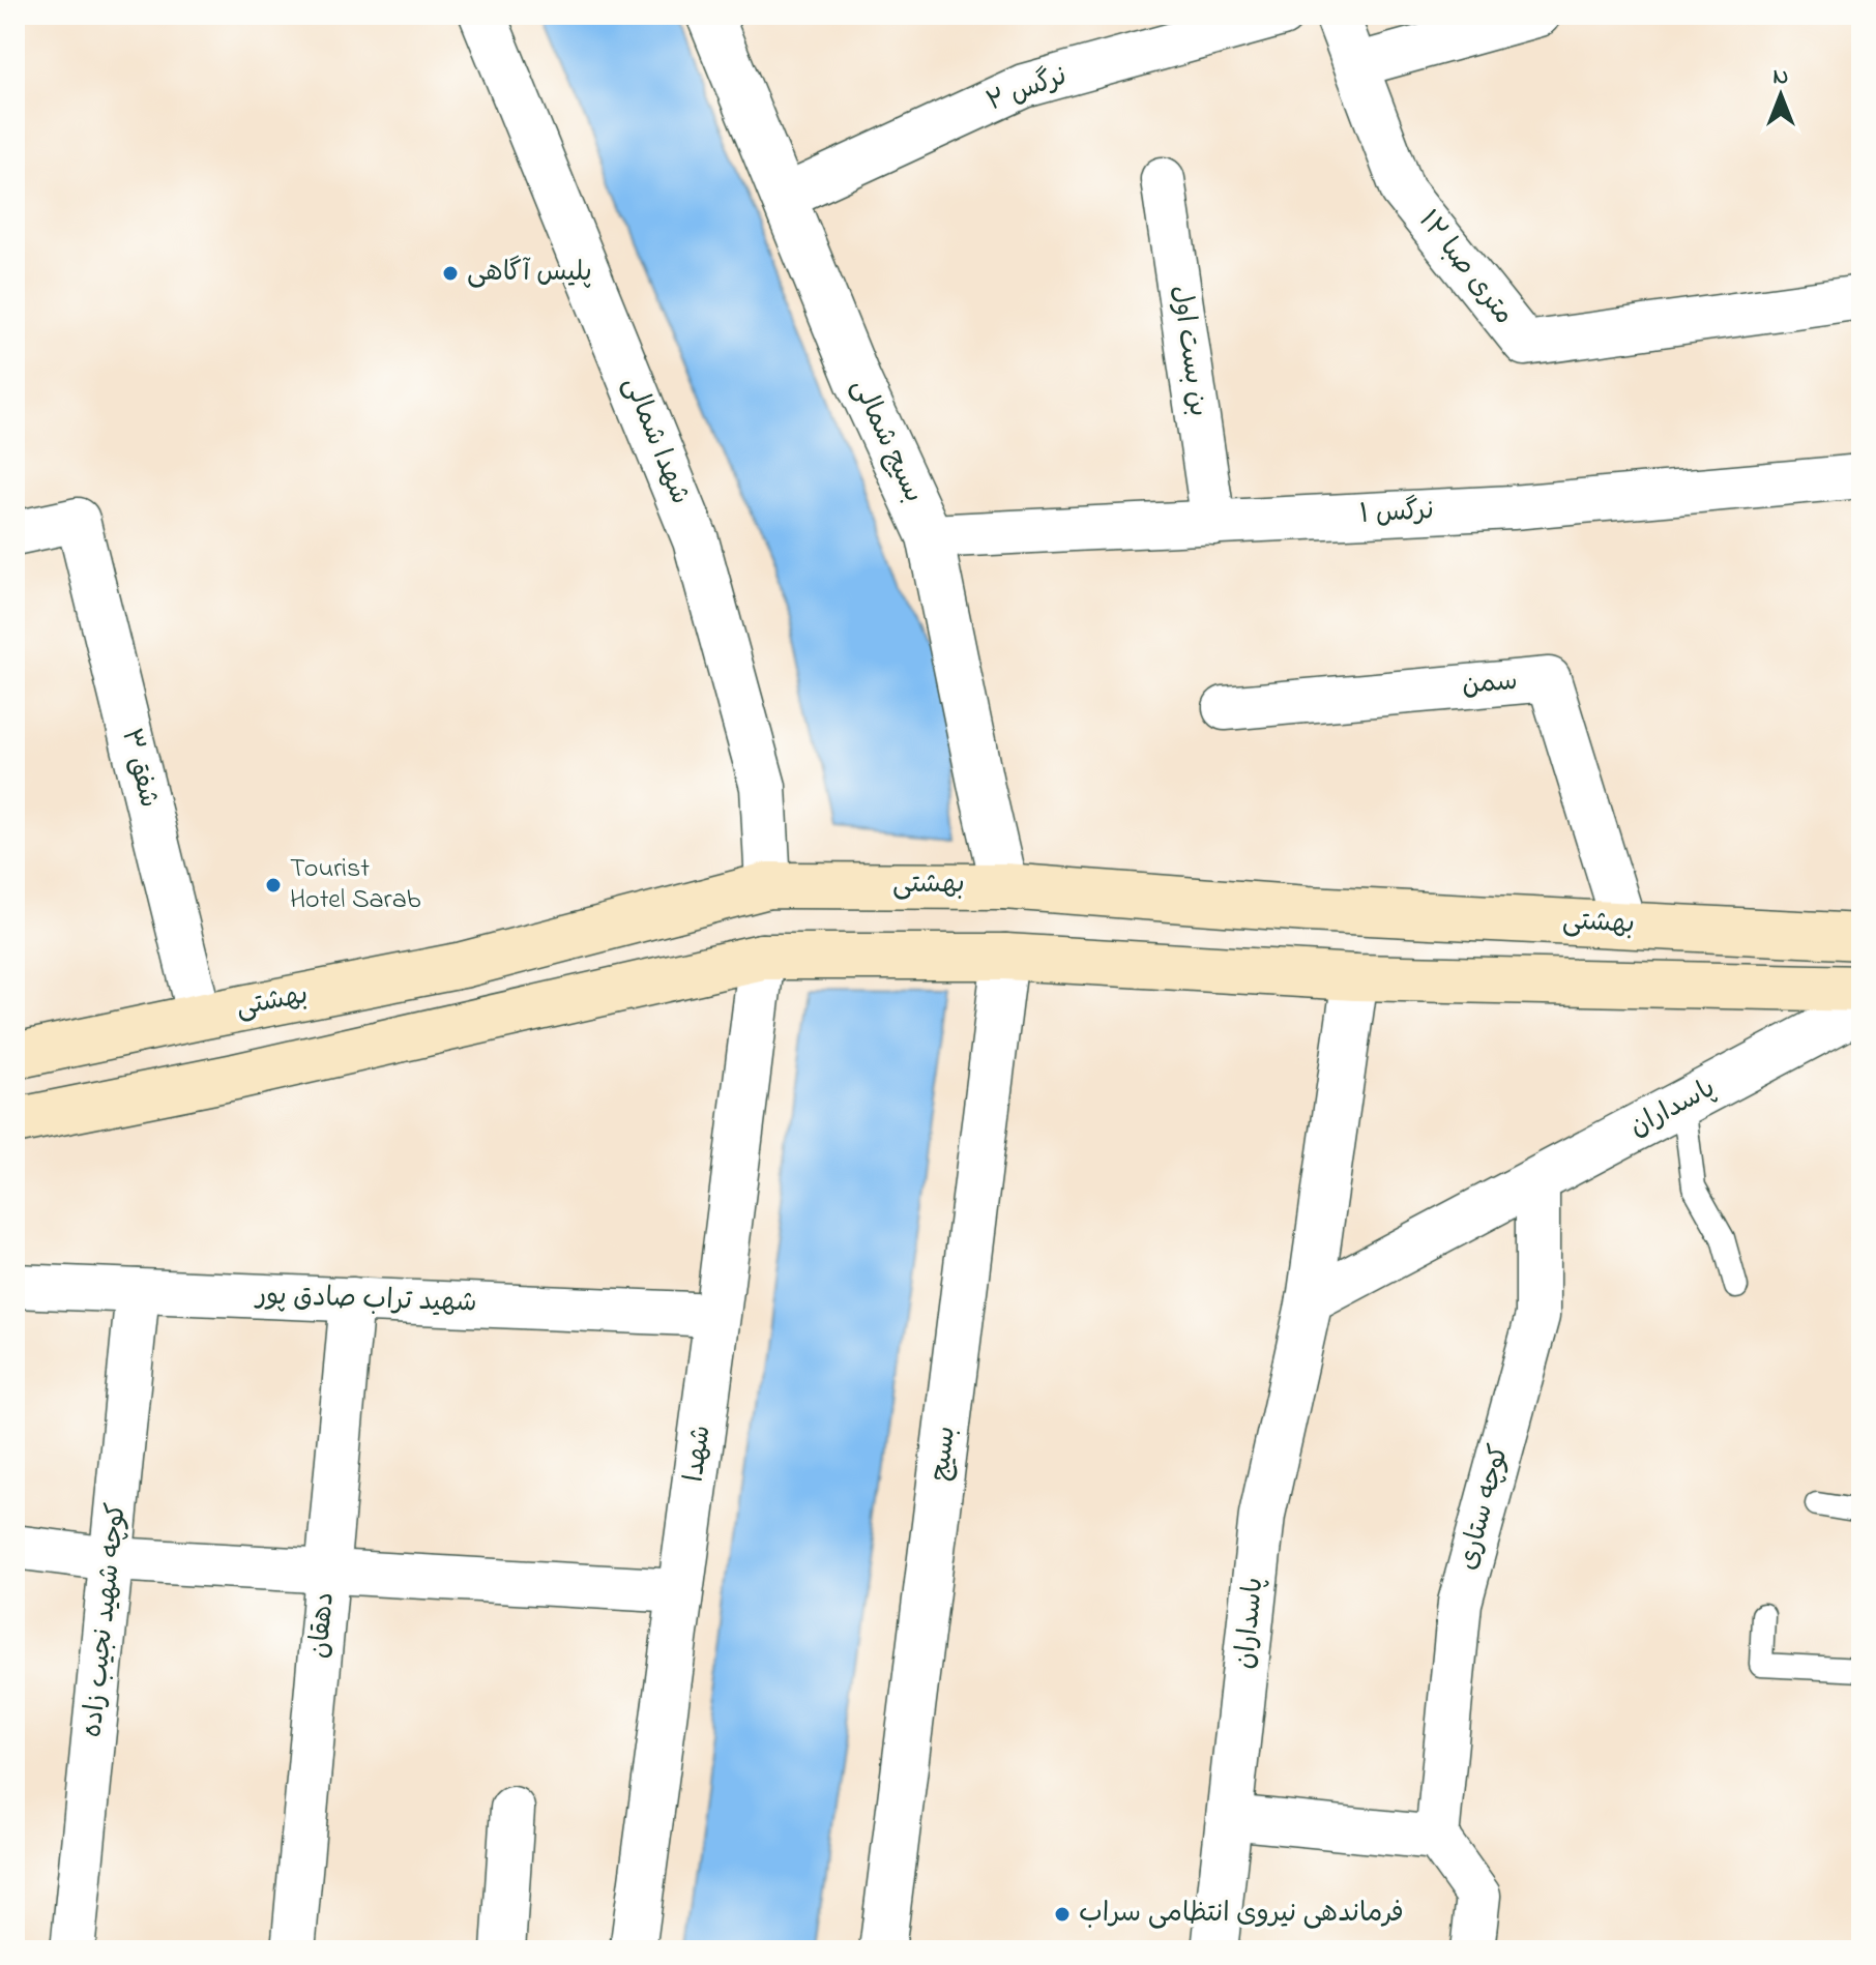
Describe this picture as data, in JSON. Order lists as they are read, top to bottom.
{
  "streets": {
    "main road": ["بهشتی"],
    "street": [
      "نرگس ۲",
      "۱۲ متری صبا",
      "بن بست اول",
      "شهدا شمالی",
      "بسیج شمالی",
      "نرگس ۱",
      "سمن",
      "شفق ۳",
      "پاسداران",
      "شهید تراب صادق پور",
      "شهدا",
      "بسیج",
      "کوچه ستاری",
      "کوچه شهید نجیب زاده",
      "دهقان"
    ]
  },
  "crossings": [
    ["نرگس ۲", "بسیج شمالی"],
    ["بن بست اول", "نرگس ۱"],
    ["شهدا شمالی", "بهشتی"],
    ["بسیج شمالی", "نرگس ۱"],
    ["بسیج شمالی", "بهشتی"],
    ["سمن", "بهشتی"],
    ["شفق ۳", "بهشتی"],
    ["پاسداران", "کوچه ستاری"],
    ["شهید تراب صادق پور", "شهدا"],
    ["شهید تراب صادق پور", "کوچه شهید نجیب زاده"],
    ["شهید تراب صادق پور", "دهقان"]
  ],
  "places": ["پلیس آگاهی", "Tourist Hotel Sarab", "فرماندهی نیروی انتظامی سراب"],
  "north": "top"
}
